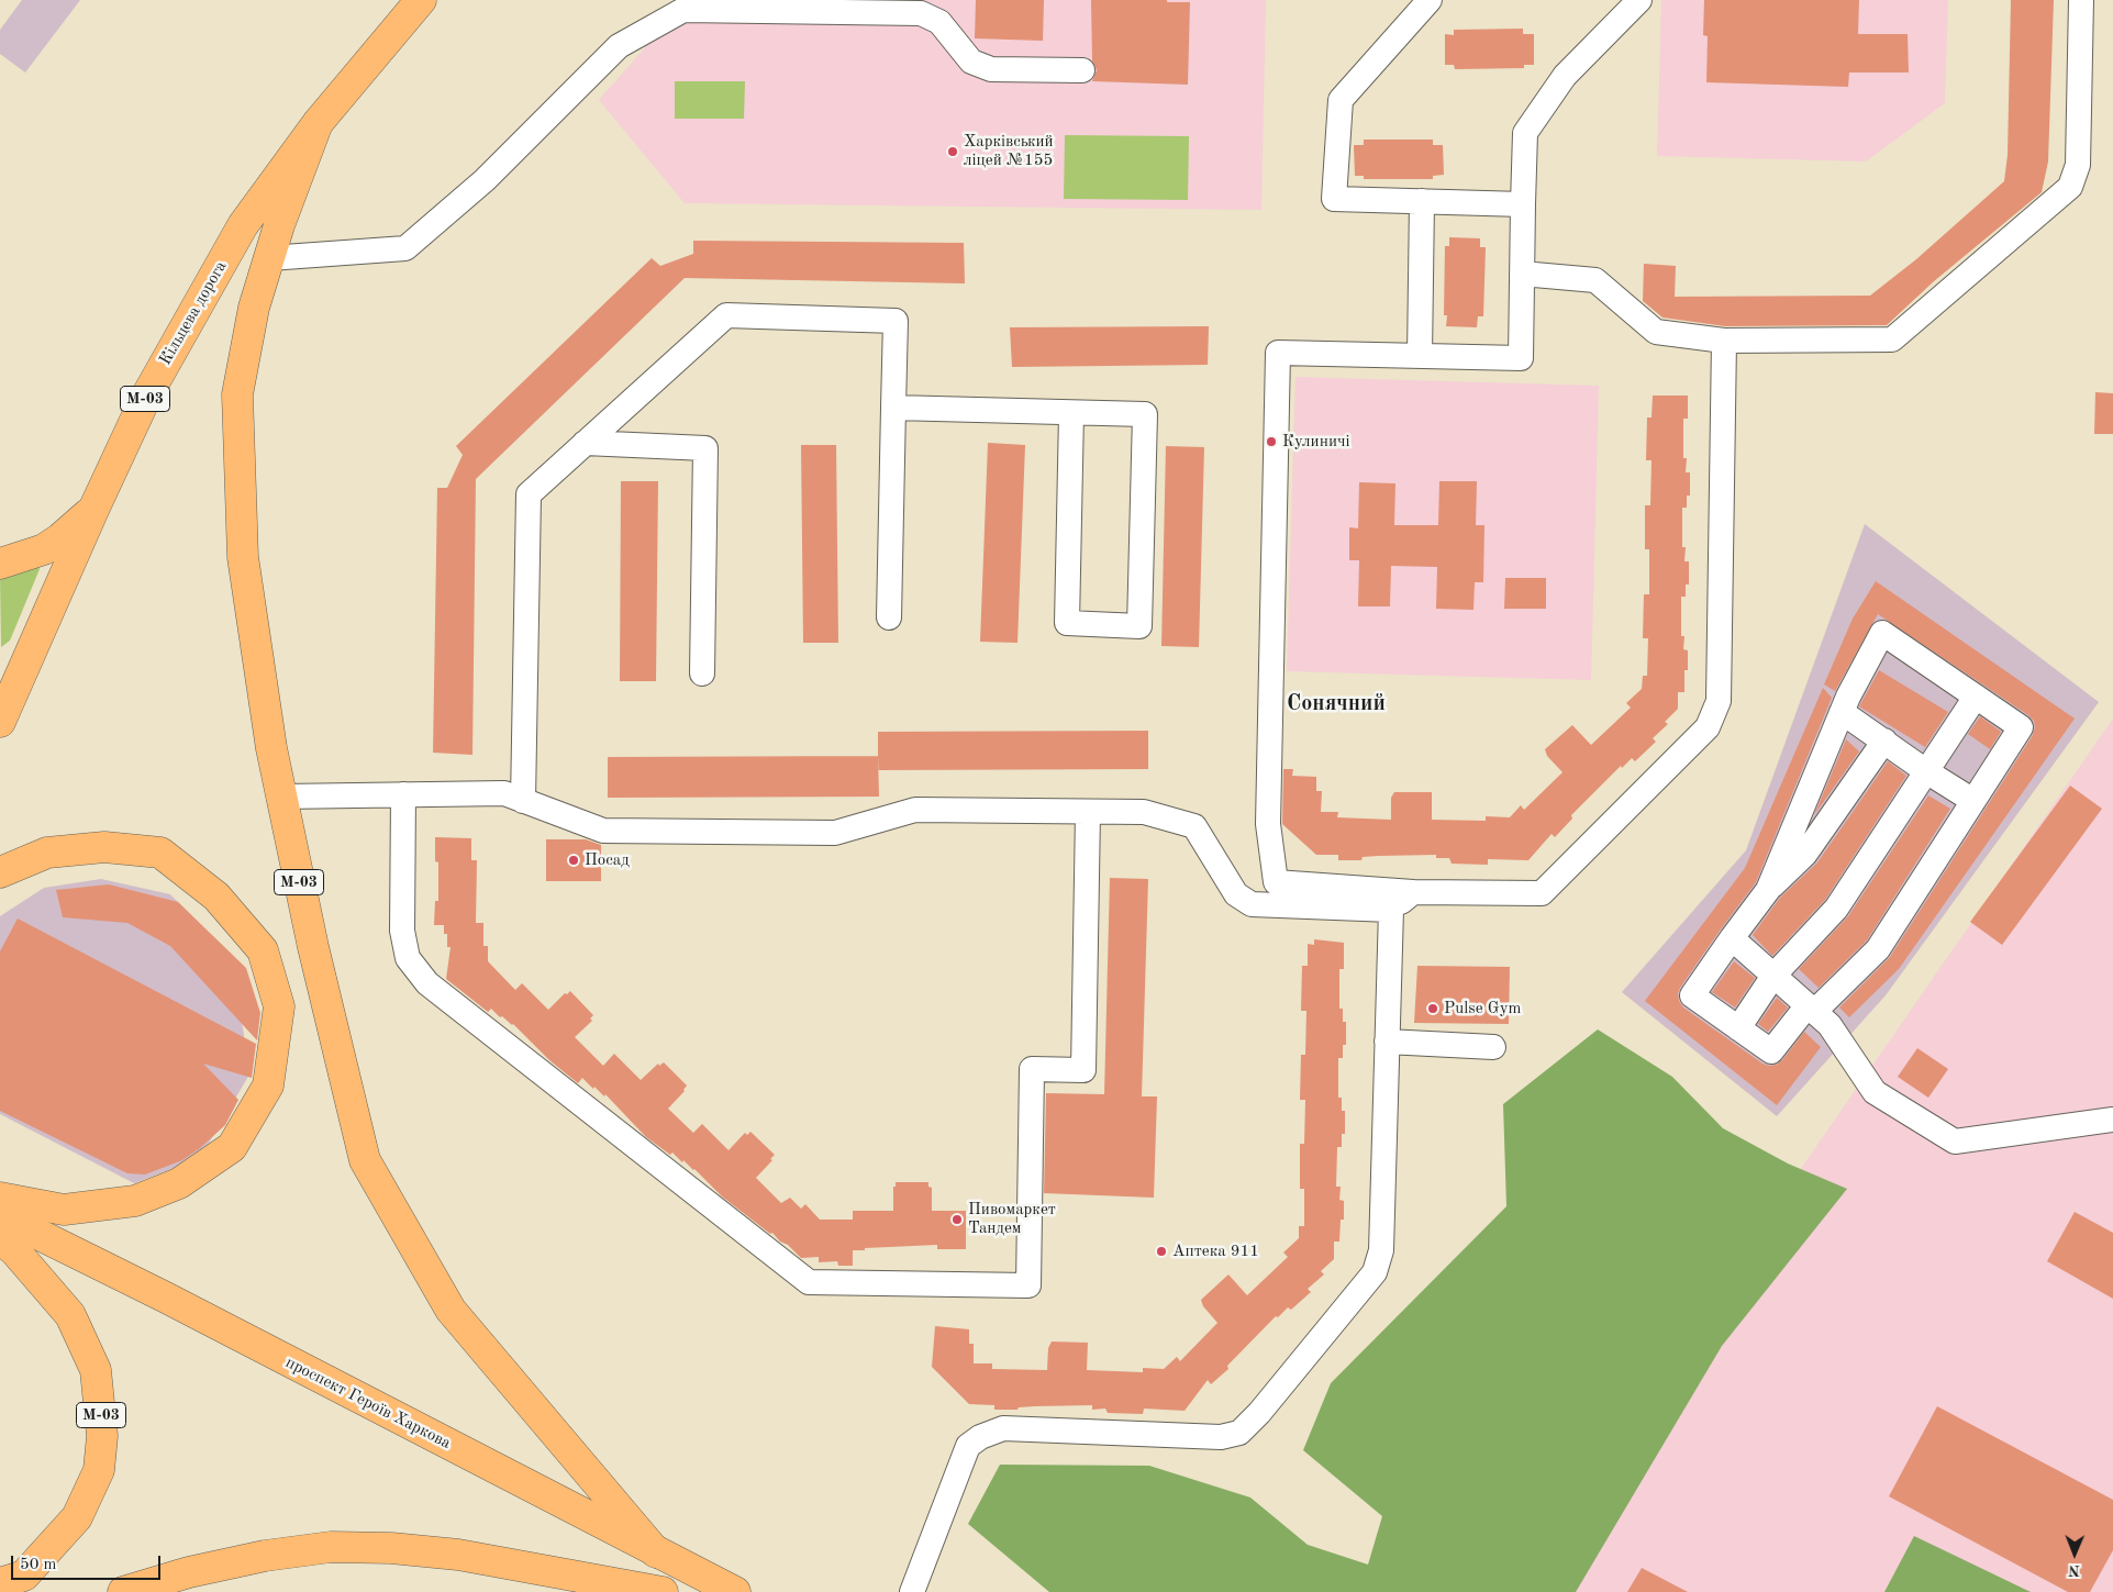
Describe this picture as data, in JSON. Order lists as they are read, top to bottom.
{
  "streets": {
    "main road": ["Кільцева дорога", "М-03", "проспект Героїв Харкова"]
  },
  "crossings": [
    ["Кільцева дорога", "М-03"],
    ["М-03", "проспект Героїв Харкова"]
  ],
  "districts": ["Сонячний"],
  "places": [
    "Харківський ліцей №155",
    "Кулиничі",
    "Посад",
    "Pulse Gym",
    "Пивомаркет Тандем",
    "Аптека 911"
  ],
  "scale_bar": "50 m",
  "north": "bottom"
}
